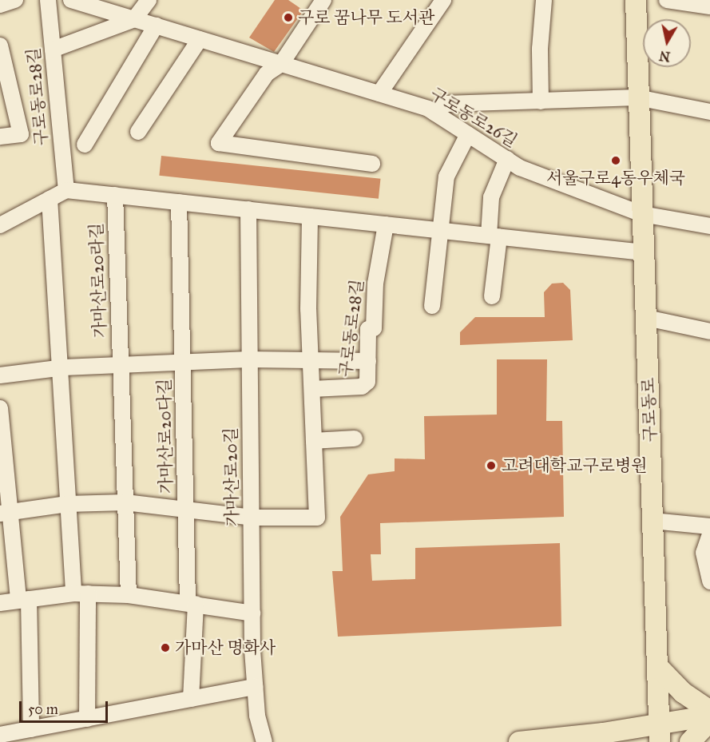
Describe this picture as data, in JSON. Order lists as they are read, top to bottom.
{
  "streets": {
    "main road": ["구로동로"],
    "street": [
      "구로동로28길",
      "구로동로26길",
      "가마산로20라길",
      "가마산로20다길",
      "가마산로20길"
    ]
  },
  "crossings": [
    ["구로동로28길", "가마산로20다길"],
    ["구로동로28길", "가마산로20길"],
    ["구로동로26길", "구로동로"],
    ["가마산로20다길", "가마산로20길"]
  ],
  "places": [
    "구로 꿈나무 도서관",
    "서울구로4동우체국",
    "고려대학교구로병원",
    "가마산 명화사"
  ],
  "scale_bar": "50 m",
  "north": "bottom"
}
